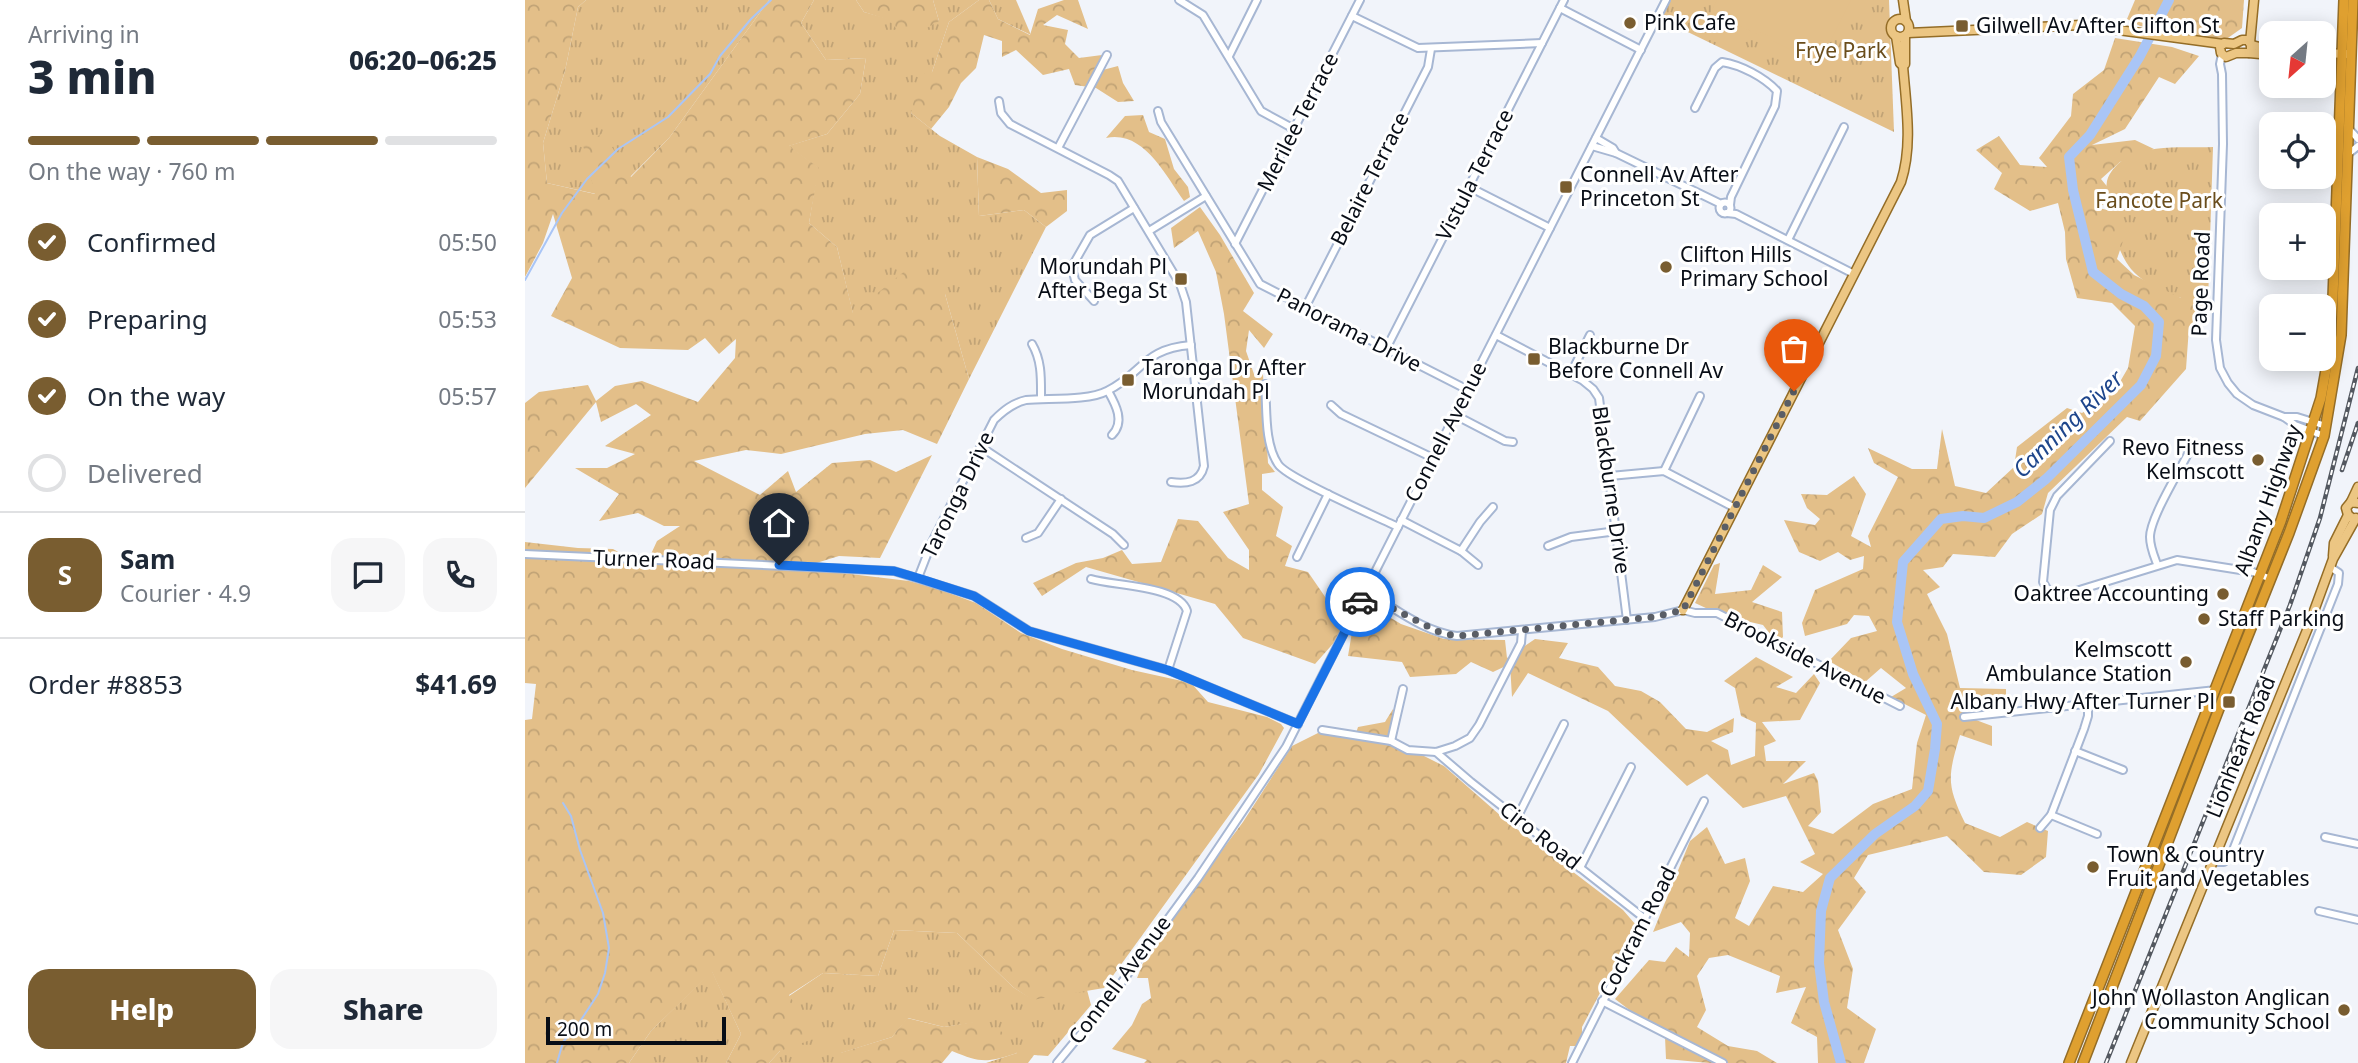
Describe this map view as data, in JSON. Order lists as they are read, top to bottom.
{
  "streets": {
    "highway": ["Albany Highway"],
    "main road": ["Lionheart Road"],
    "street": [
      "Merilee Terrace",
      "Vistula Terrace",
      "Belaire Terrace",
      "Page Road",
      "Panorama Drive",
      "Connell Avenue",
      "Blackburne Drive",
      "Taronga Drive",
      "Turner Road",
      "Brookside Avenue",
      "Ciro Road",
      "Cockram Road"
    ]
  },
  "crossings": [
    ["Merilee Terrace", "Panorama Drive"],
    ["Vistula Terrace", "Panorama Drive"],
    ["Belaire Terrace", "Panorama Drive"],
    ["Page Road", "Albany Highway"],
    ["Panorama Drive", "Connell Avenue"],
    ["Connell Avenue", "Blackburne Drive"],
    ["Connell Avenue", "Turner Road"],
    ["Connell Avenue", "Brookside Avenue"],
    ["Blackburne Drive", "Brookside Avenue"],
    ["Taronga Drive", "Turner Road"],
    ["Ciro Road", "Cockram Road"]
  ],
  "water": ["Canning River"],
  "parks": ["Frye Park", "Fancote Park"],
  "places": {
    "other": [
      "Pink Cafe",
      "Clifton Hills Primary School",
      "Revo Fitness Kelmscott",
      "Oaktree Accounting",
      "Staff Parking",
      "Kelmscott Ambulance Station",
      "Town & Country Fruit and Vegetables",
      "John Wollaston Anglican Community School"
    ],
    "transit": [
      "Gilwell Av After Clifton St",
      "Connell Av After Princeton St",
      "Morundah Pl After Bega St",
      "Blackburne Dr Before Connell Av",
      "Taronga Dr After Morundah Pl",
      "Albany Hwy After Turner Pl"
    ]
  },
  "scale_bar": "200 m",
  "north": "bottom left",
  "page": {
    "heading": ["3 min", "Arriving in", "06:20–06:25"],
    "panel": [
      "Sam",
      "Courier · 4.9",
      "Order #8853",
      "$41.69"
    ],
    "map_buttons": ["+", "−"],
    "bar": "On the way · 760 m",
    "list": [
      ["Confirmed", "05:50"],
      ["Preparing", "05:53"],
      ["On the way", "05:57"],
      "Delivered"
    ],
    "round": "S",
    "buttons": ["Help", "Share"],
    "scale": "200 m"
  }
}
